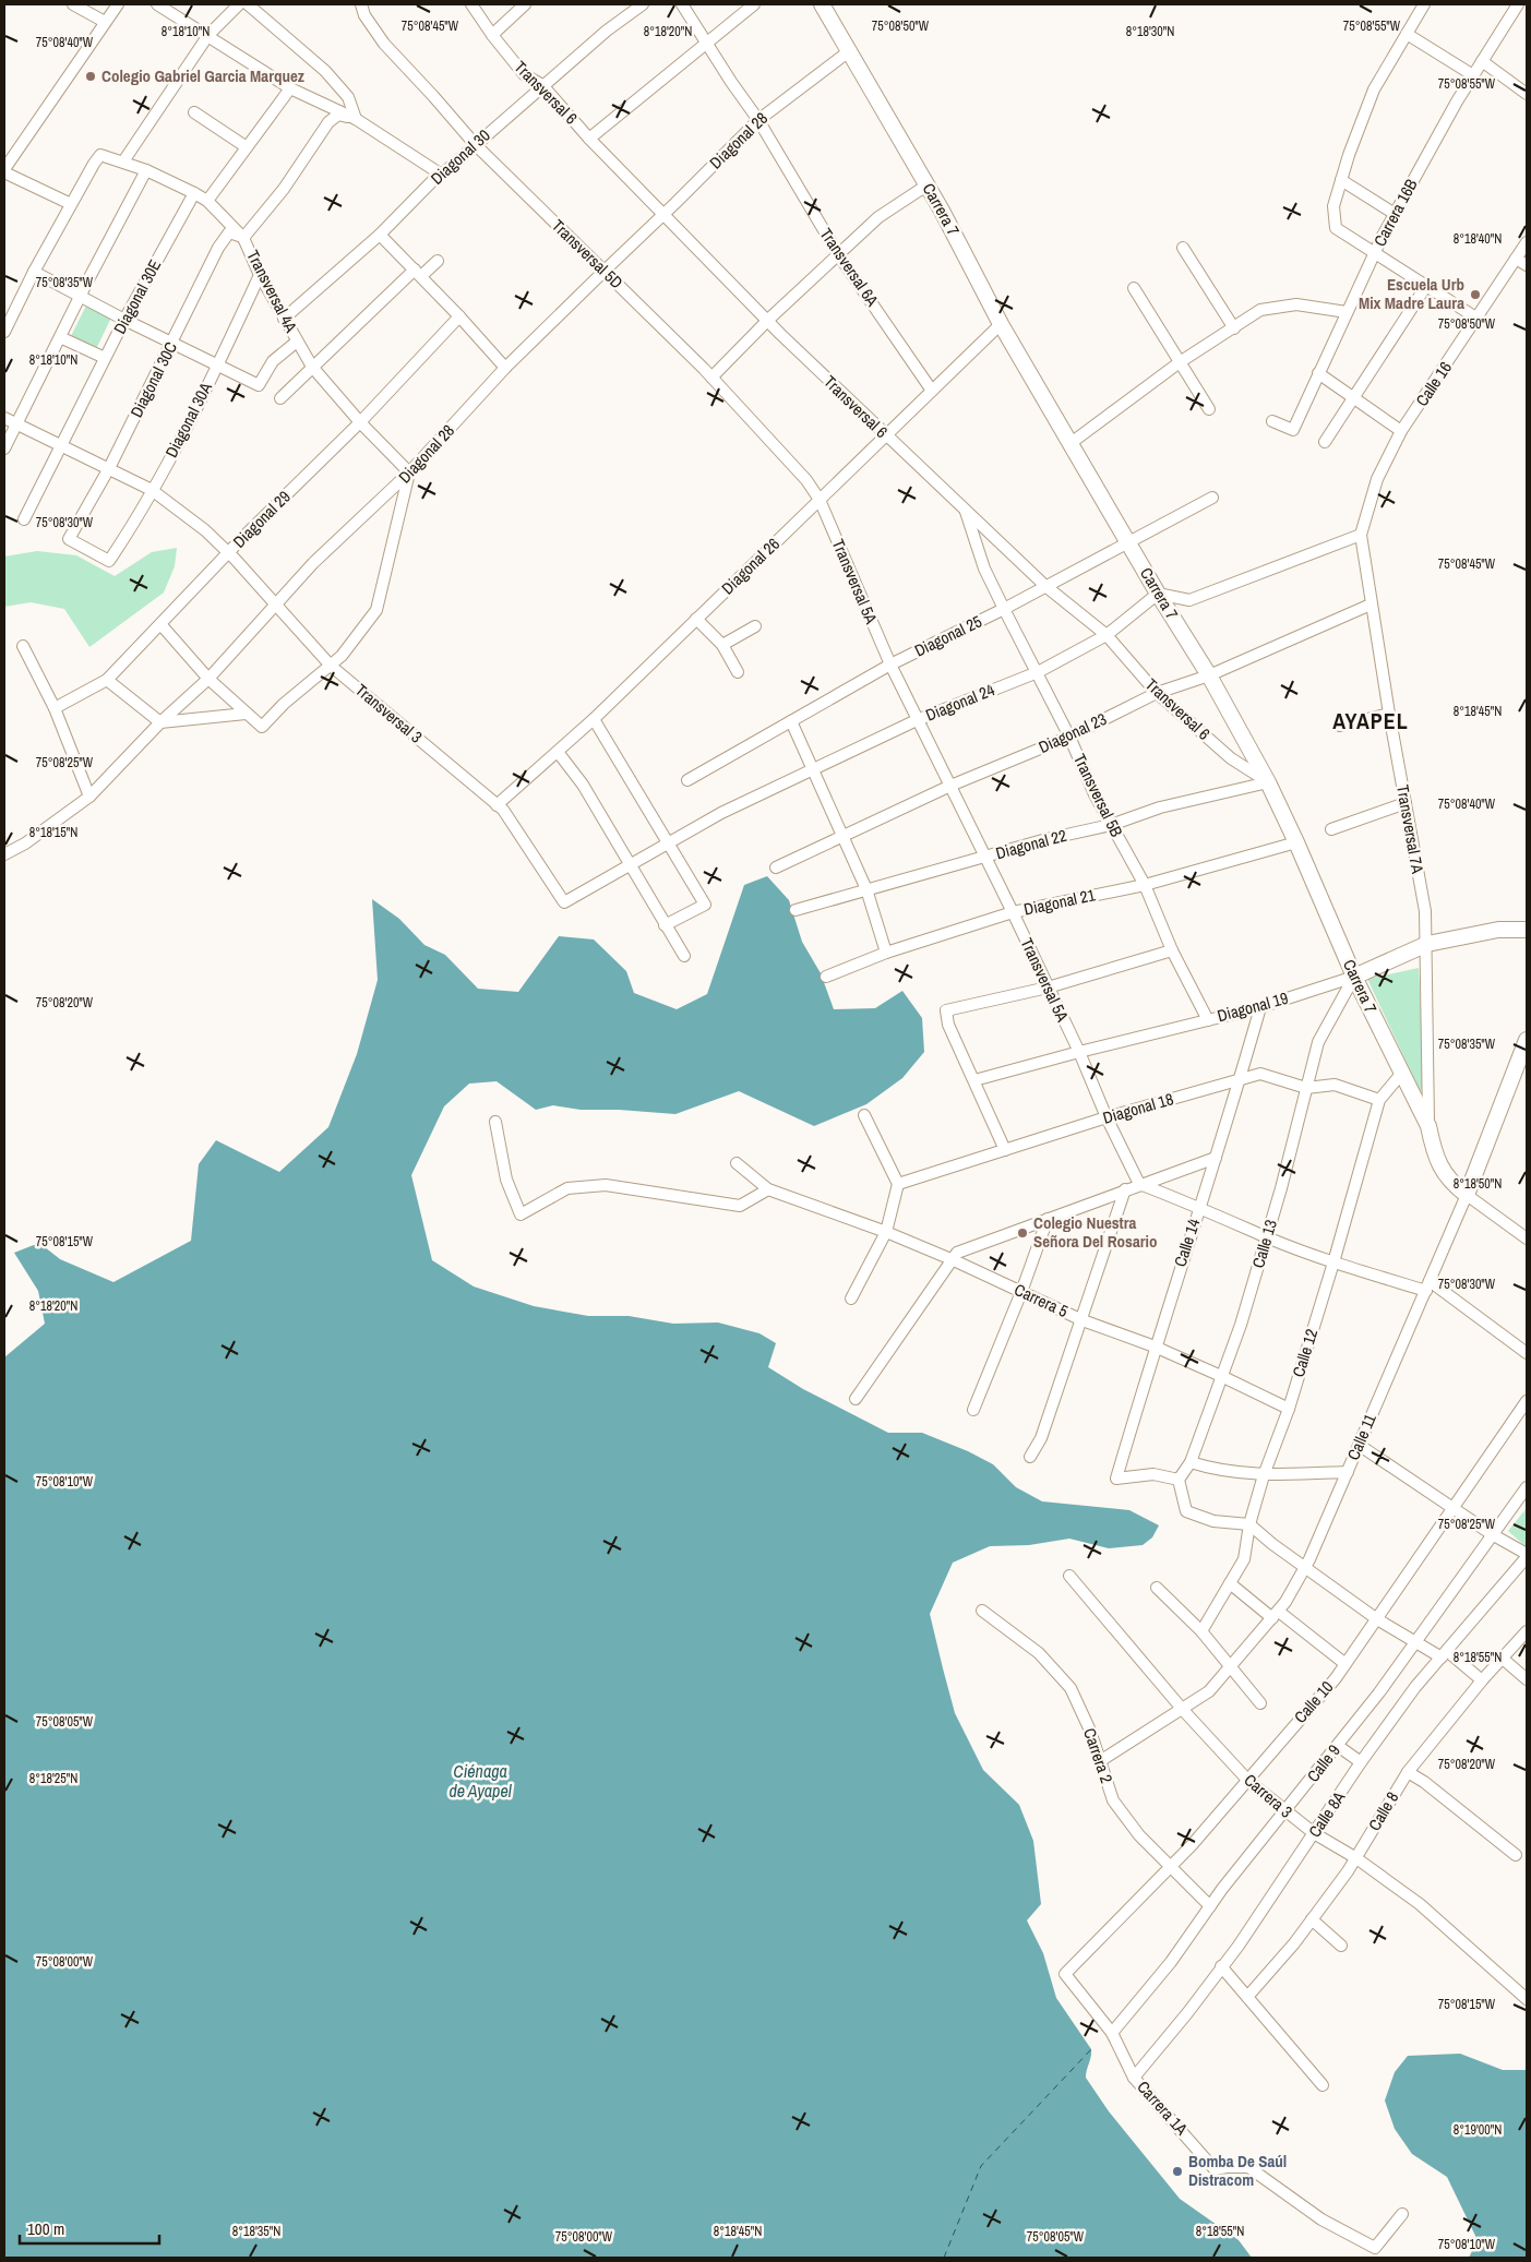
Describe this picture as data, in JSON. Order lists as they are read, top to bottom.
{
  "streets": {
    "main road": ["Carrera 7", "Diagonal 19", "Calle 11"],
    "street": [
      "Transversal 6",
      "Diagonal 28",
      "Diagonal 30",
      "Carrera 16B",
      "Transversal 5D",
      "Transversal 6A",
      "Transversal 4A",
      "Diagonal 30E",
      "Diagonal 30C",
      "Calle 16",
      "Diagonal 30A",
      "Diagonal 29",
      "Diagonal 26",
      "Transversal 5A",
      "Diagonal 25",
      "Diagonal 24",
      "Transversal 3",
      "Diagonal 23",
      "Transversal 5B",
      "Transversal 7A",
      "Diagonal 22",
      "Diagonal 21",
      "Diagonal 18",
      "Calle 14",
      "Calle 13",
      "Carrera 5",
      "Calle 12",
      "Calle 10",
      "Carrera 2",
      "Calle 9",
      "Carrera 3",
      "Calle 8",
      "Calle 8A",
      "Carrera 1A"
    ]
  },
  "crossings": [
    ["Transversal 6", "Diagonal 28"],
    ["Transversal 6", "Diagonal 30"],
    ["Transversal 6", "Carrera 7"],
    ["Transversal 6", "Diagonal 26"],
    ["Transversal 6", "Diagonal 25"],
    ["Transversal 6", "Diagonal 24"],
    ["Transversal 6", "Diagonal 23"],
    ["Transversal 6", "Transversal 5B"],
    ["Transversal 6", "Diagonal 22"],
    ["Diagonal 28", "Carrera 7"],
    ["Diagonal 28", "Transversal 5D"],
    ["Diagonal 28", "Transversal 6A"],
    ["Diagonal 28", "Transversal 4A"],
    ["Diagonal 28", "Transversal 3"],
    ["Diagonal 30", "Transversal 5D"],
    ["Diagonal 30", "Transversal 4A"],
    ["Carrera 7", "Diagonal 26"],
    ["Carrera 7", "Diagonal 25"],
    ["Carrera 7", "Diagonal 24"],
    ["Carrera 7", "Diagonal 23"],
    ["Carrera 7", "Transversal 7A"],
    ["Carrera 7", "Diagonal 22"],
    ["Carrera 7", "Diagonal 21"],
    ["Carrera 7", "Diagonal 19"],
    ["Carrera 7", "Calle 13"],
    ["Carrera 7", "Calle 12"],
    ["Carrera 7", "Calle 11"],
    ["Transversal 5D", "Diagonal 26"],
    ["Transversal 5D", "Transversal 5A"],
    ["Transversal 6A", "Diagonal 26"],
    ["Transversal 4A", "Diagonal 30E"],
    ["Transversal 4A", "Diagonal 30C"],
    ["Transversal 4A", "Diagonal 30A"],
    ["Transversal 4A", "Diagonal 29"],
    ["Diagonal 30E", "Transversal 3"],
    ["Diagonal 30C", "Diagonal 30A"],
    ["Diagonal 30C", "Transversal 3"],
    ["Calle 16", "Transversal 7A"],
    ["Diagonal 30A", "Transversal 3"],
    ["Diagonal 29", "Transversal 3"],
    ["Diagonal 26", "Transversal 5A"],
    ["Diagonal 26", "Transversal 3"],
    ["Transversal 5A", "Diagonal 25"],
    ["Transversal 5A", "Diagonal 24"],
    ["Transversal 5A", "Diagonal 23"],
    ["Transversal 5A", "Diagonal 22"],
    ["Transversal 5A", "Diagonal 21"],
    ["Transversal 5A", "Diagonal 19"],
    ["Transversal 5A", "Diagonal 18"],
    ["Diagonal 25", "Transversal 5B"],
    ["Diagonal 24", "Transversal 3"],
    ["Diagonal 24", "Transversal 5B"],
    ["Diagonal 23", "Transversal 5B"],
    ["Diagonal 23", "Transversal 7A"],
    ["Transversal 5B", "Diagonal 22"],
    ["Transversal 5B", "Diagonal 21"],
    ["Transversal 5B", "Diagonal 19"],
    ["Transversal 7A", "Diagonal 19"],
    ["Diagonal 19", "Calle 14"],
    ["Diagonal 19", "Calle 13"],
    ["Diagonal 18", "Calle 14"],
    ["Diagonal 18", "Calle 13"],
    ["Diagonal 18", "Calle 12"],
    ["Calle 14", "Calle 13"],
    ["Calle 14", "Carrera 5"],
    ["Calle 13", "Carrera 5"],
    ["Carrera 5", "Calle 12"],
    ["Calle 11", "Carrera 2"],
    ["Calle 11", "Carrera 3"],
    ["Calle 10", "Carrera 2"],
    ["Calle 10", "Carrera 3"],
    ["Calle 10", "Carrera 1A"],
    ["Carrera 2", "Calle 9"],
    ["Calle 9", "Carrera 3"],
    ["Calle 9", "Carrera 1A"],
    ["Carrera 3", "Calle 8"],
    ["Carrera 3", "Calle 8A"],
    ["Calle 8A", "Carrera 1A"]
  ],
  "districts": ["AYAPEL"],
  "water": ["Ciénaga de Ayapel"],
  "places": [
    "Colegio Gabriel Garcia Marquez",
    "Escuela Urb Mix Madre Laura",
    "Colegio Nuestra Señora Del Rosario",
    "Bomba De Saúl Distracom"
  ],
  "scale_bar": "100 m",
  "coordinates": [
    "75°08'45\"W",
    "75°08'50\"W",
    "75°08'55\"W",
    "8°18'10\"N",
    "8°18'20\"N",
    "8°18'30\"N",
    "75°08'40\"W",
    "8°18'40\"N",
    "75°08'35\"W",
    "75°08'30\"W",
    "8°18'45\"N",
    "75°08'25\"W",
    "8°18'15\"N",
    "75°08'20\"W",
    "8°18'50\"N",
    "75°08'15\"W",
    "75°08'10\"W",
    "8°18'55\"N",
    "75°08'05\"W",
    "8°18'25\"N",
    "75°08'00\"W",
    "8°19'00\"N",
    "8°18'35\"N"
  ]
}
